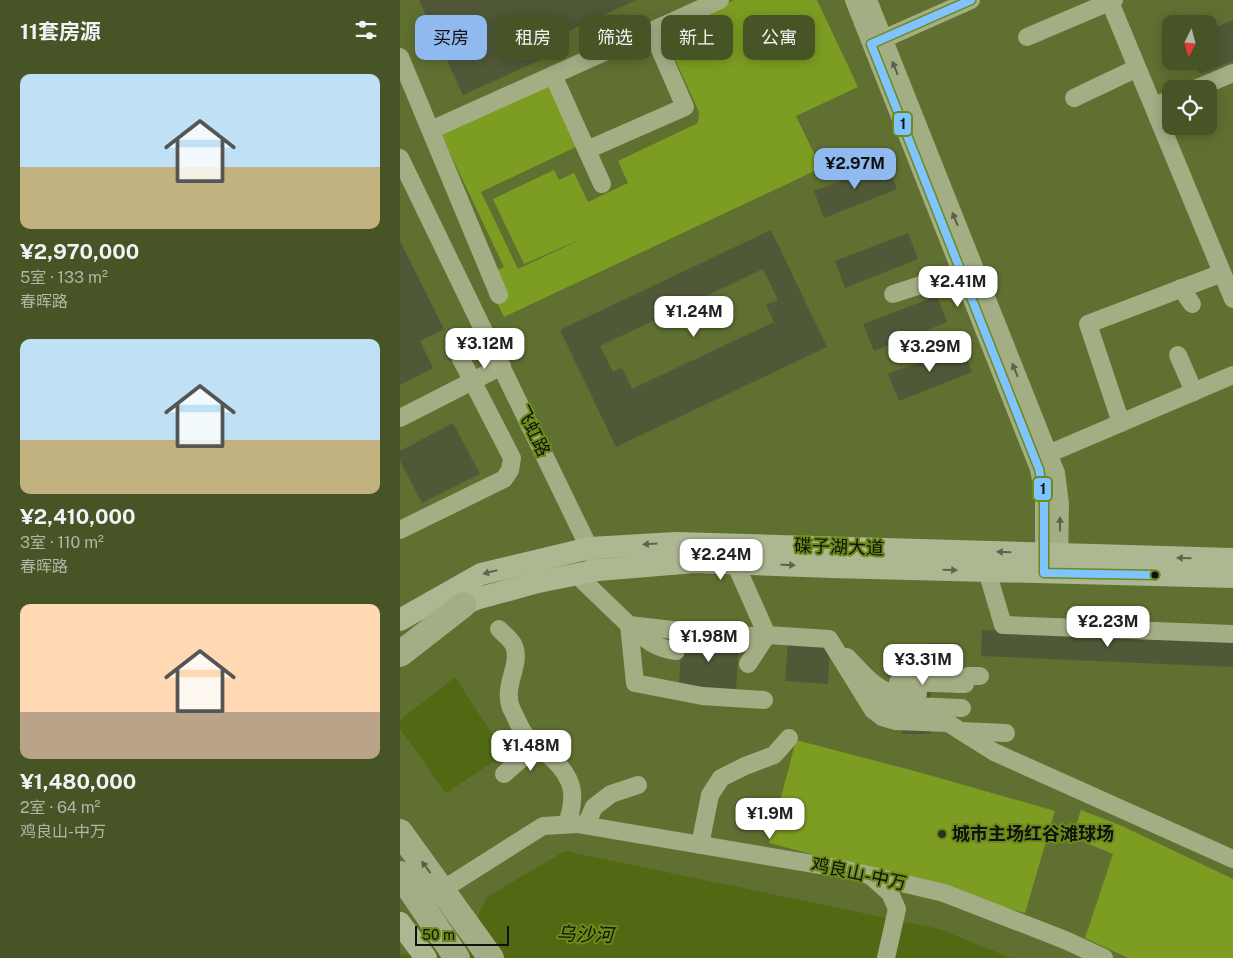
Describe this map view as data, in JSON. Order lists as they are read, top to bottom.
{
  "streets": {
    "main road": ["碟子湖大道"],
    "street": ["飞虹路", "鸡良山-中万"]
  },
  "crossings": [
    ["飞虹路", "碟子湖大道"]
  ],
  "water": ["乌沙河"],
  "places": ["城市主场红谷滩球场"],
  "lines": ["transit line 1"],
  "scale_bar": "50 m",
  "north": "bottom",
  "page": {
    "heading": "11套房源",
    "chip": [
      "买房",
      "租房",
      "筛选",
      "新上",
      "公寓"
    ],
    "list": [
      {
        "name": "¥2,970,000",
        "note": "5室 · 133 m² · 春晖路"
      },
      {
        "name": "¥2,410,000",
        "note": "3室 · 110 m² · 春晖路"
      },
      {
        "name": "¥1,480,000",
        "note": "2室 · 64 m² · 鸡良山-中万"
      }
    ],
    "price": [
      "¥2.97M",
      "¥2.41M",
      "¥1.24M",
      "¥3.12M",
      "¥3.29M",
      "¥2.24M",
      "¥2.23M",
      "¥1.98M",
      "¥3.31M",
      "¥1.48M",
      "¥1.9M"
    ],
    "scale": "50 m"
  }
}
